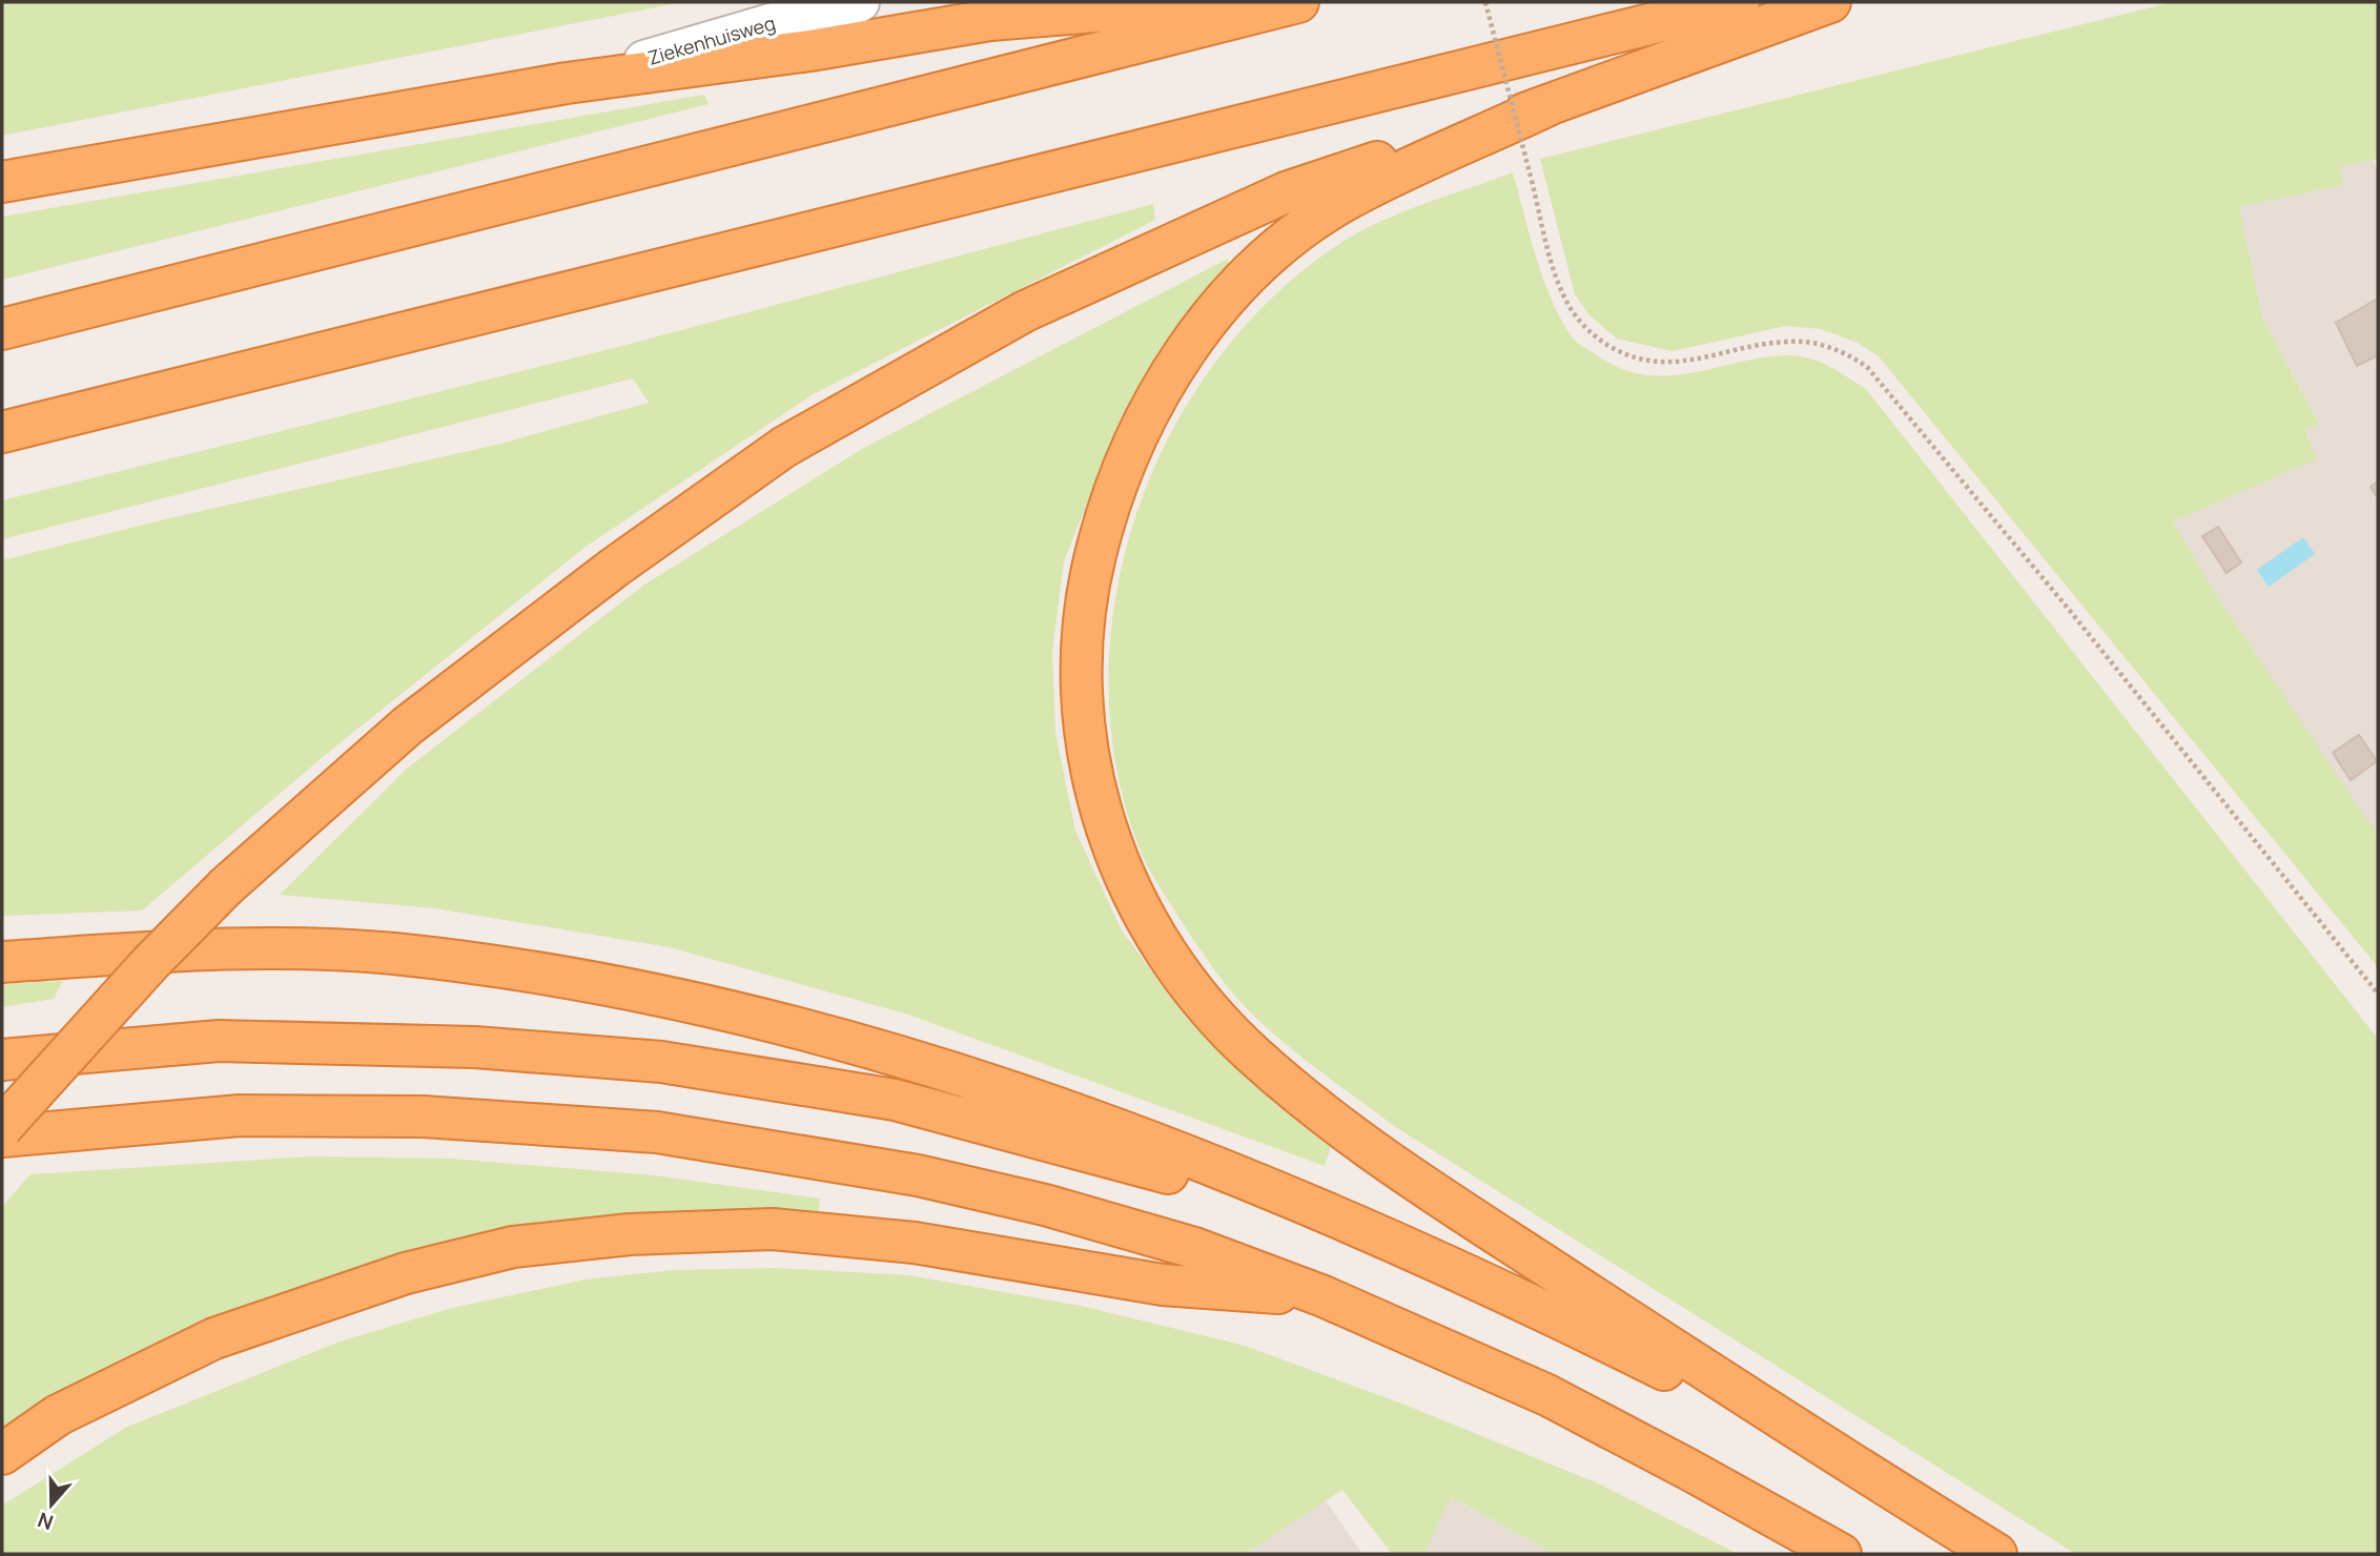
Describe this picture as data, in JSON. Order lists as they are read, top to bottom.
{
  "streets": {
    "street": ["Ziekenhuisweg"]
  },
  "north": "bottom"
}
